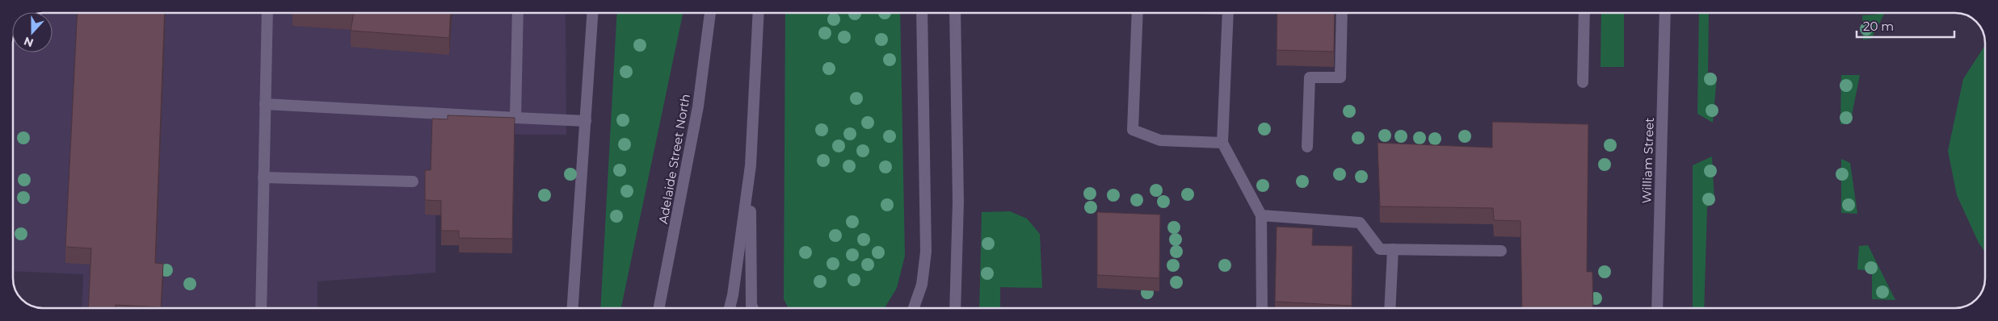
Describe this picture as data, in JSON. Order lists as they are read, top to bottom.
{
  "streets": {
    "main road": ["Adelaide Street North", "William Street"]
  },
  "scale_bar": "20 m",
  "north": "bottom"
}
